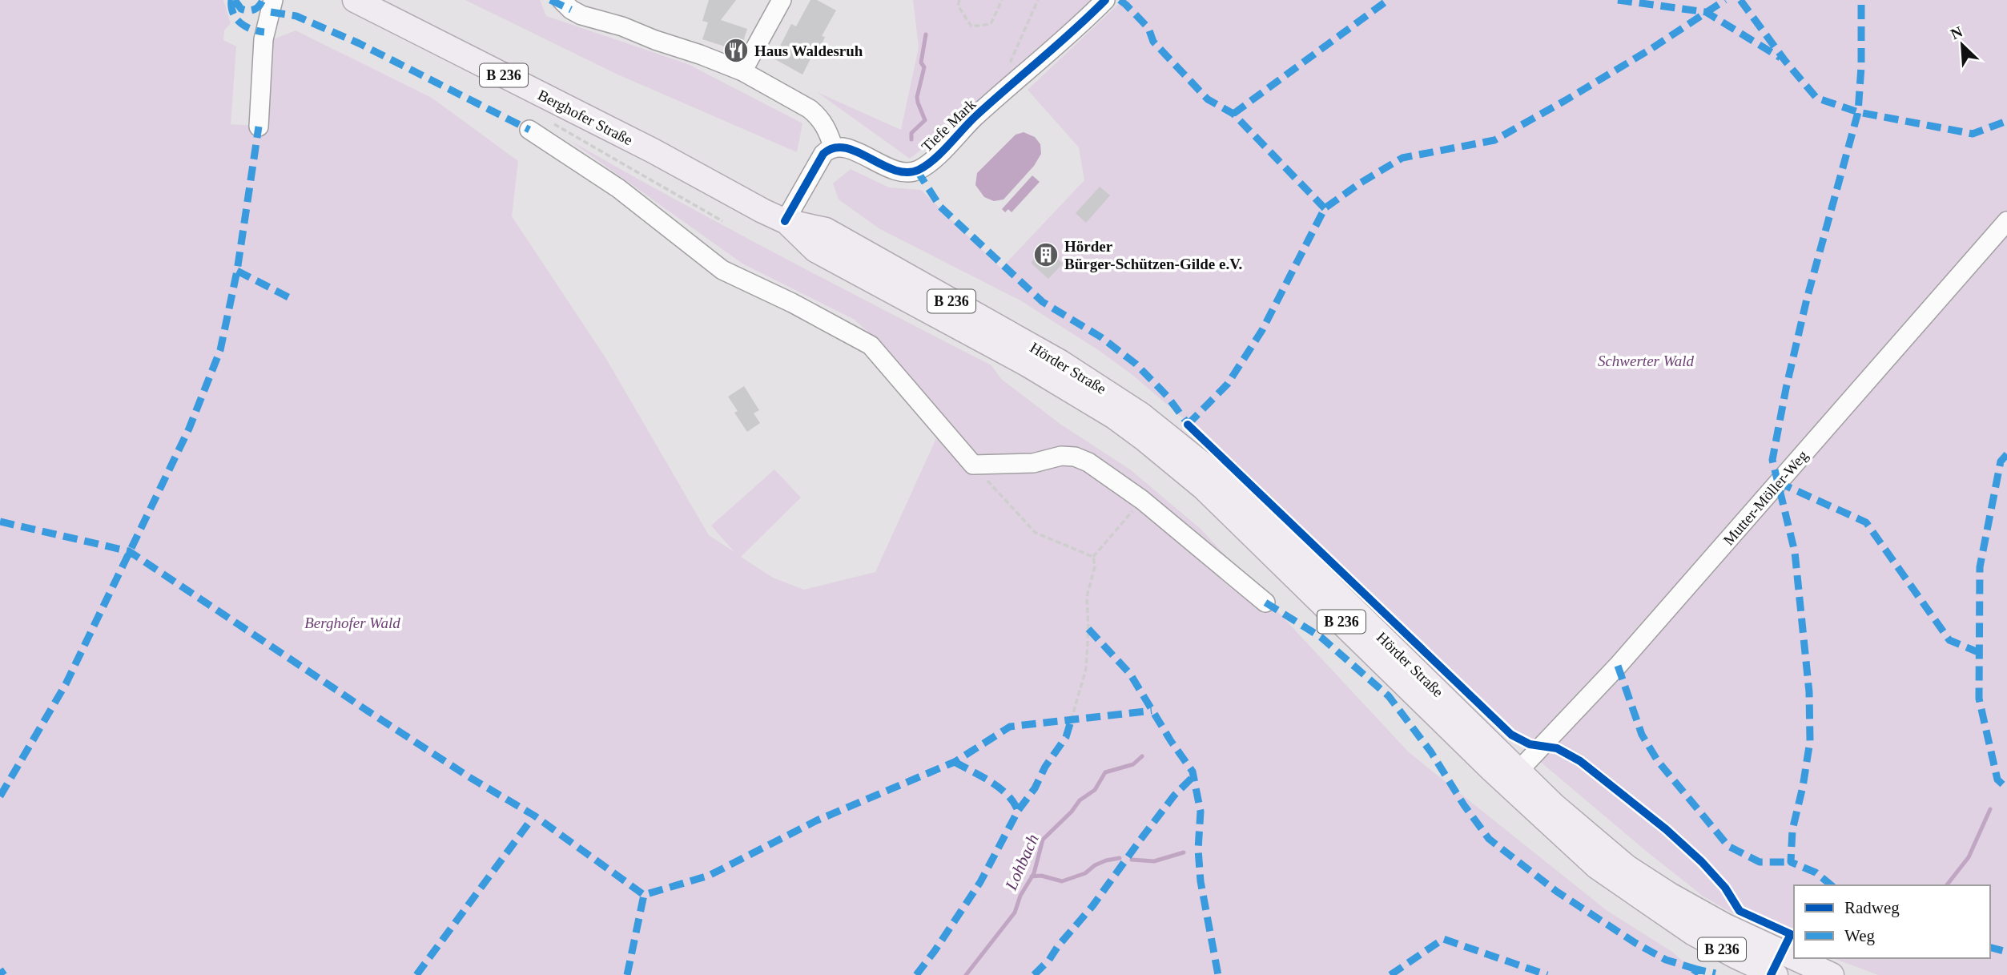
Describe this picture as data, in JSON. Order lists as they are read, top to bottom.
{
  "streets": {
    "main road": ["B 236", "Berghofer Straße", "Hörder Straße"],
    "street": ["Tiefe Mark", "Mutter-Möller-Weg"]
  },
  "crossings": [
    ["Berghofer Straße", "Hörder Straße"],
    ["Hörder Straße", "Mutter-Möller-Weg"]
  ],
  "water": ["Lohbach"],
  "parks": ["Schwerter Wald", "Berghofer Wald"],
  "places": {
    "restaurant": ["Haus Waldesruh"],
    "building": ["Hörder Bürger-Schützen-Gilde e.V."]
  },
  "legend": ["Radweg", "Weg"],
  "north": "top left"
}
